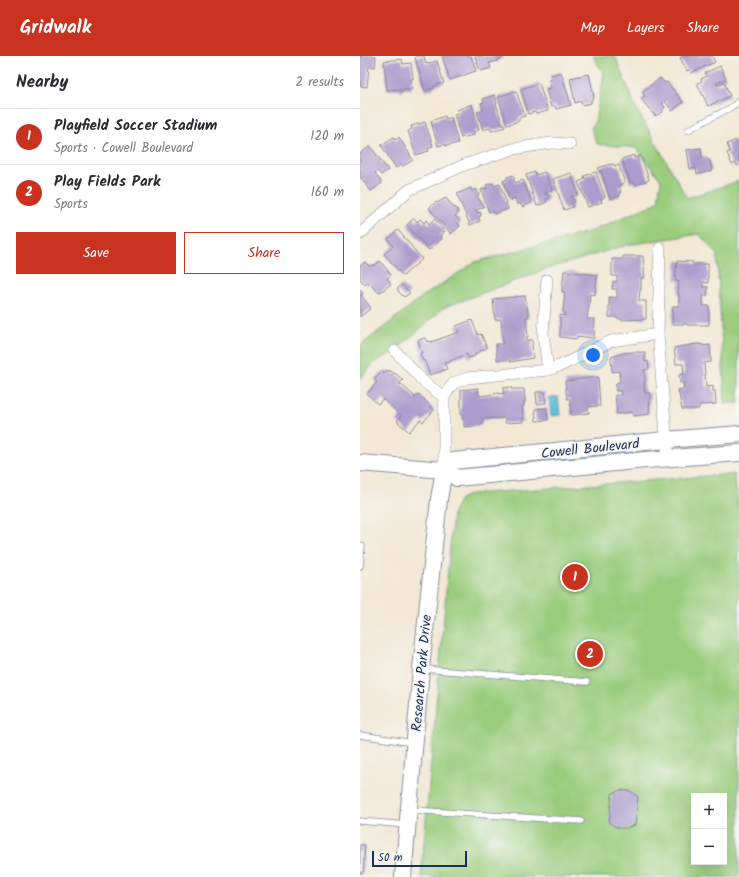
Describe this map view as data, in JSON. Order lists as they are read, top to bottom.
{
  "streets": {
    "main road": ["Cowell Boulevard", "Research Park Drive"]
  },
  "crossings": [
    ["Cowell Boulevard", "Research Park Drive"]
  ],
  "scale_bar": "50 m",
  "page": {
    "header": "Gridwalk",
    "nav": ["Map", "Layers", "Share"],
    "heading": ["Nearby", "2 results"],
    "list": [
      {
        "mark": "1",
        "name": "Playfield Soccer Stadium",
        "note": "Sports · Cowell Boulevard",
        "value": "120 m"
      },
      {
        "mark": "2",
        "name": "Play Fields Park",
        "note": "Sports",
        "value": "160 m"
      }
    ],
    "buttons": ["Save", "Share"],
    "pins": ["1", "2"],
    "map_buttons": ["+", "−"],
    "scale": "50 m"
  }
}
